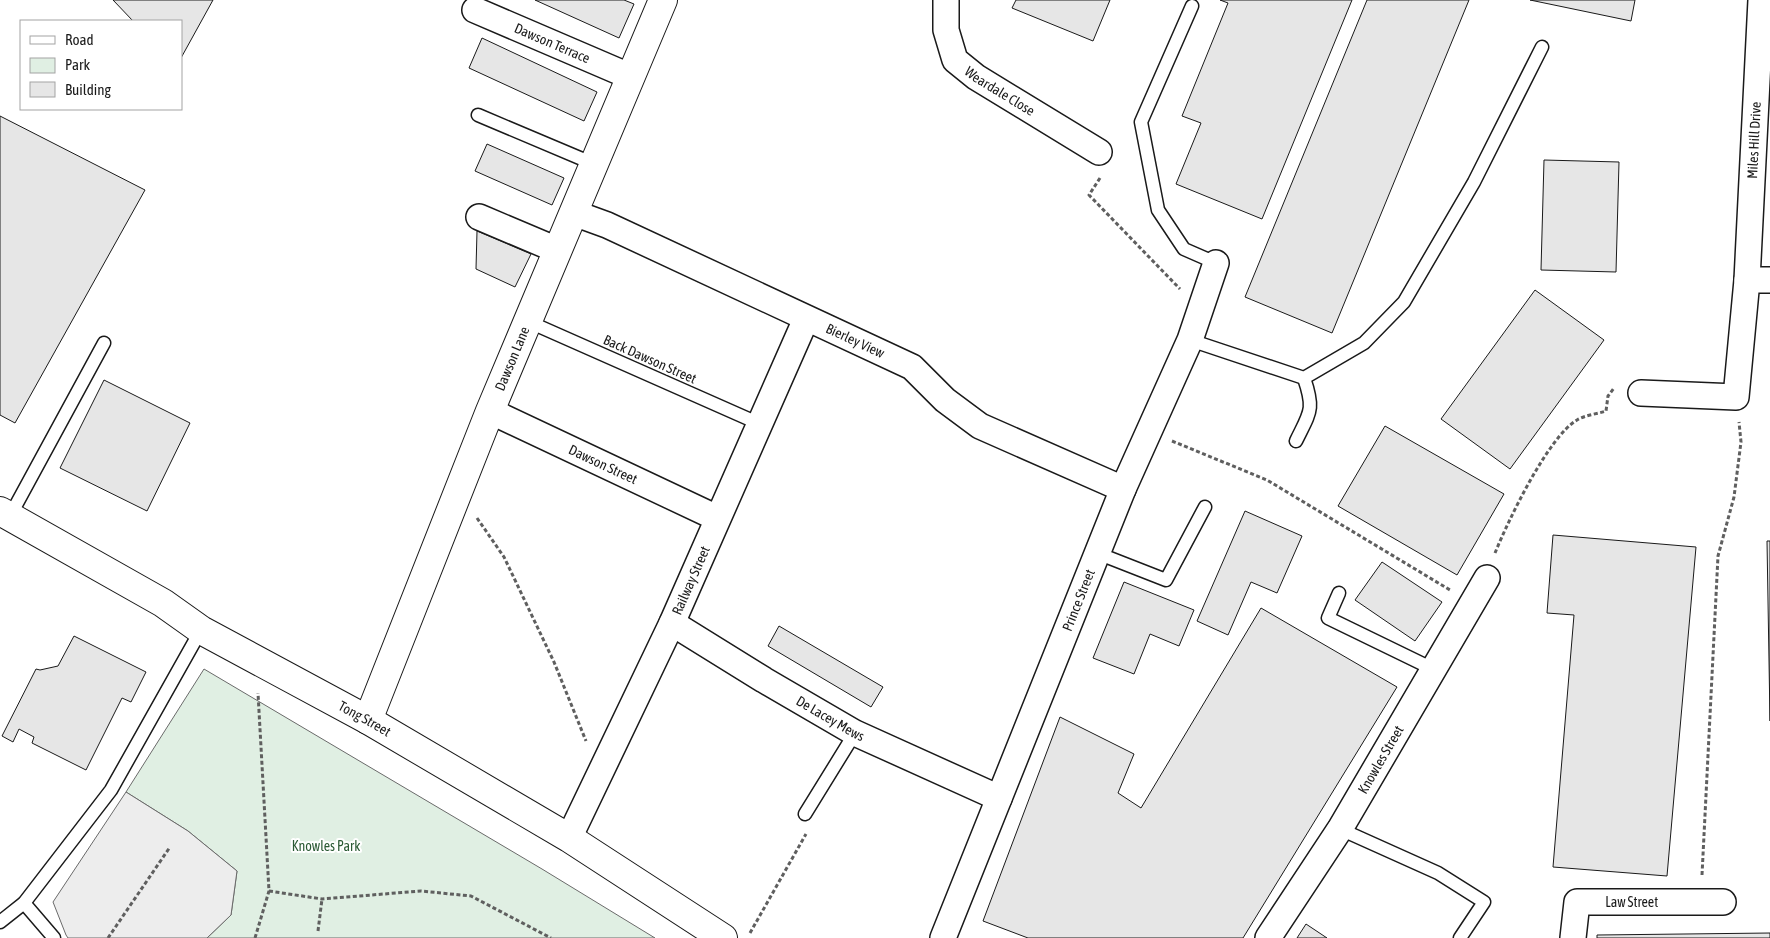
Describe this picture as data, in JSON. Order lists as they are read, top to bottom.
{
  "streets": {
    "main road": ["Dawson Lane", "Tong Street"],
    "street": [
      "Dawson Terrace",
      "Weardale Close",
      "Miles Hill Drive",
      "Bierley View",
      "Dawson Street",
      "Railway Street",
      "Prince Street",
      "De Lacey Mews",
      "Knowles Street",
      "Law Street"
    ],
    "lane": ["Back Dawson Street"]
  },
  "crossings": [
    ["Dawson Terrace", "Dawson Lane"],
    ["Bierley View", "Dawson Lane"],
    ["Bierley View", "Railway Street"],
    ["Bierley View", "Prince Street"],
    ["Dawson Lane", "Back Dawson Street"],
    ["Dawson Lane", "Dawson Street"],
    ["Dawson Lane", "Tong Street"],
    ["Back Dawson Street", "Railway Street"],
    ["Dawson Street", "Railway Street"],
    ["Railway Street", "De Lacey Mews"],
    ["Railway Street", "Tong Street"],
    ["Prince Street", "De Lacey Mews"]
  ],
  "parks": ["Knowles Park"],
  "legend": ["Road", "Park", "Building"]
}
